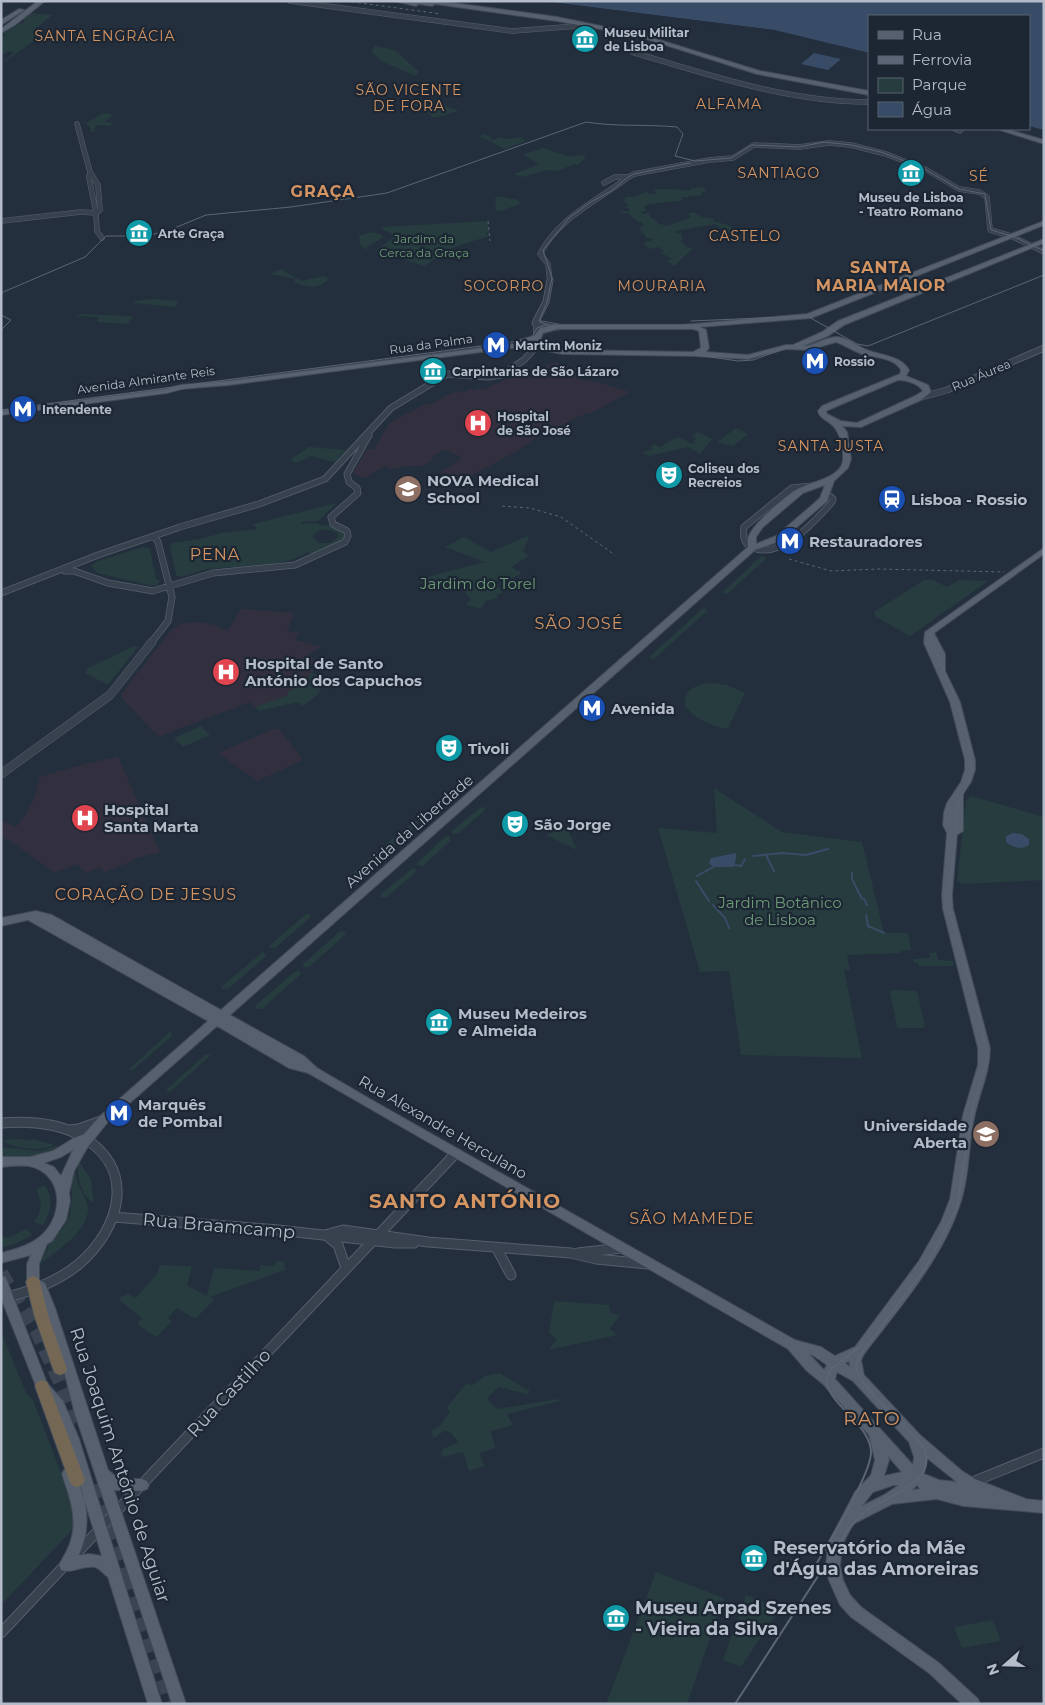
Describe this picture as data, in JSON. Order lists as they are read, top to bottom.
{
  "streets": {
    "main road": [
      "Rua da Palma",
      "Avenida Almirante Reis",
      "Avenida da Liberdade",
      "Rua Alexandre Herculano",
      "Rua Joaquim António de Aguiar"
    ],
    "street": ["Rua Áurea", "Rua Braamcamp", "Rua Castilho"]
  },
  "crossings": [
    ["Rua da Palma", "Avenida Almirante Reis"],
    ["Avenida da Liberdade", "Rua Alexandre Herculano"],
    ["Avenida da Liberdade", "Rua Joaquim António de Aguiar"],
    ["Rua Alexandre Herculano", "Rua Braamcamp"],
    ["Rua Alexandre Herculano", "Rua Castilho"],
    ["Rua Braamcamp", "Rua Castilho"],
    ["Rua Castilho", "Rua Joaquim António de Aguiar"]
  ],
  "districts": [
    "SANTA ENGRÁCIA",
    "SÃO VICENTE DE FORA",
    "ALFAMA",
    "SANTIAGO",
    "SÉ",
    "GRAÇA",
    "CASTELO",
    "SANTA MARIA MAIOR",
    "SOCORRO",
    "MOURARIA",
    "SANTA JUSTA",
    "PENA",
    "SÃO JOSÉ",
    "CORAÇÃO DE JESUS",
    "SANTO ANTÓNIO",
    "SÃO MAMEDE",
    "RATO"
  ],
  "parks": ["Jardim da Cerca da Graça", "Jardim do Torel", "Jardim Botânico de Lisboa"],
  "places": {
    "museum": [
      "Museu Militar de Lisboa",
      "Museu de Lisboa - Teatro Romano",
      "Arte Graça",
      "Carpintarias de São Lázaro",
      "Museu Medeiros e Almeida",
      "Reservatório da Mãe d'Água das Amoreiras",
      "Museu Arpad Szenes - Vieira da Silva"
    ],
    "metro station": [
      "Martim Moniz",
      "Rossio",
      "Intendente",
      "Restauradores",
      "Avenida",
      "Marquês de Pombal"
    ],
    "hospital": ["Hospital de São José", "Hospital de Santo António dos Capuchos", "Hospital Santa Marta"],
    "theatre": ["Coliseu dos Recreios", "Tivoli", "São Jorge"],
    "school or university": ["NOVA Medical School", "Universidade Aberta"],
    "station": ["Lisboa - Rossio"]
  },
  "legend": [
    "Rua",
    "Ferrovia",
    "Parque",
    "Água"
  ],
  "north": "left"
}
